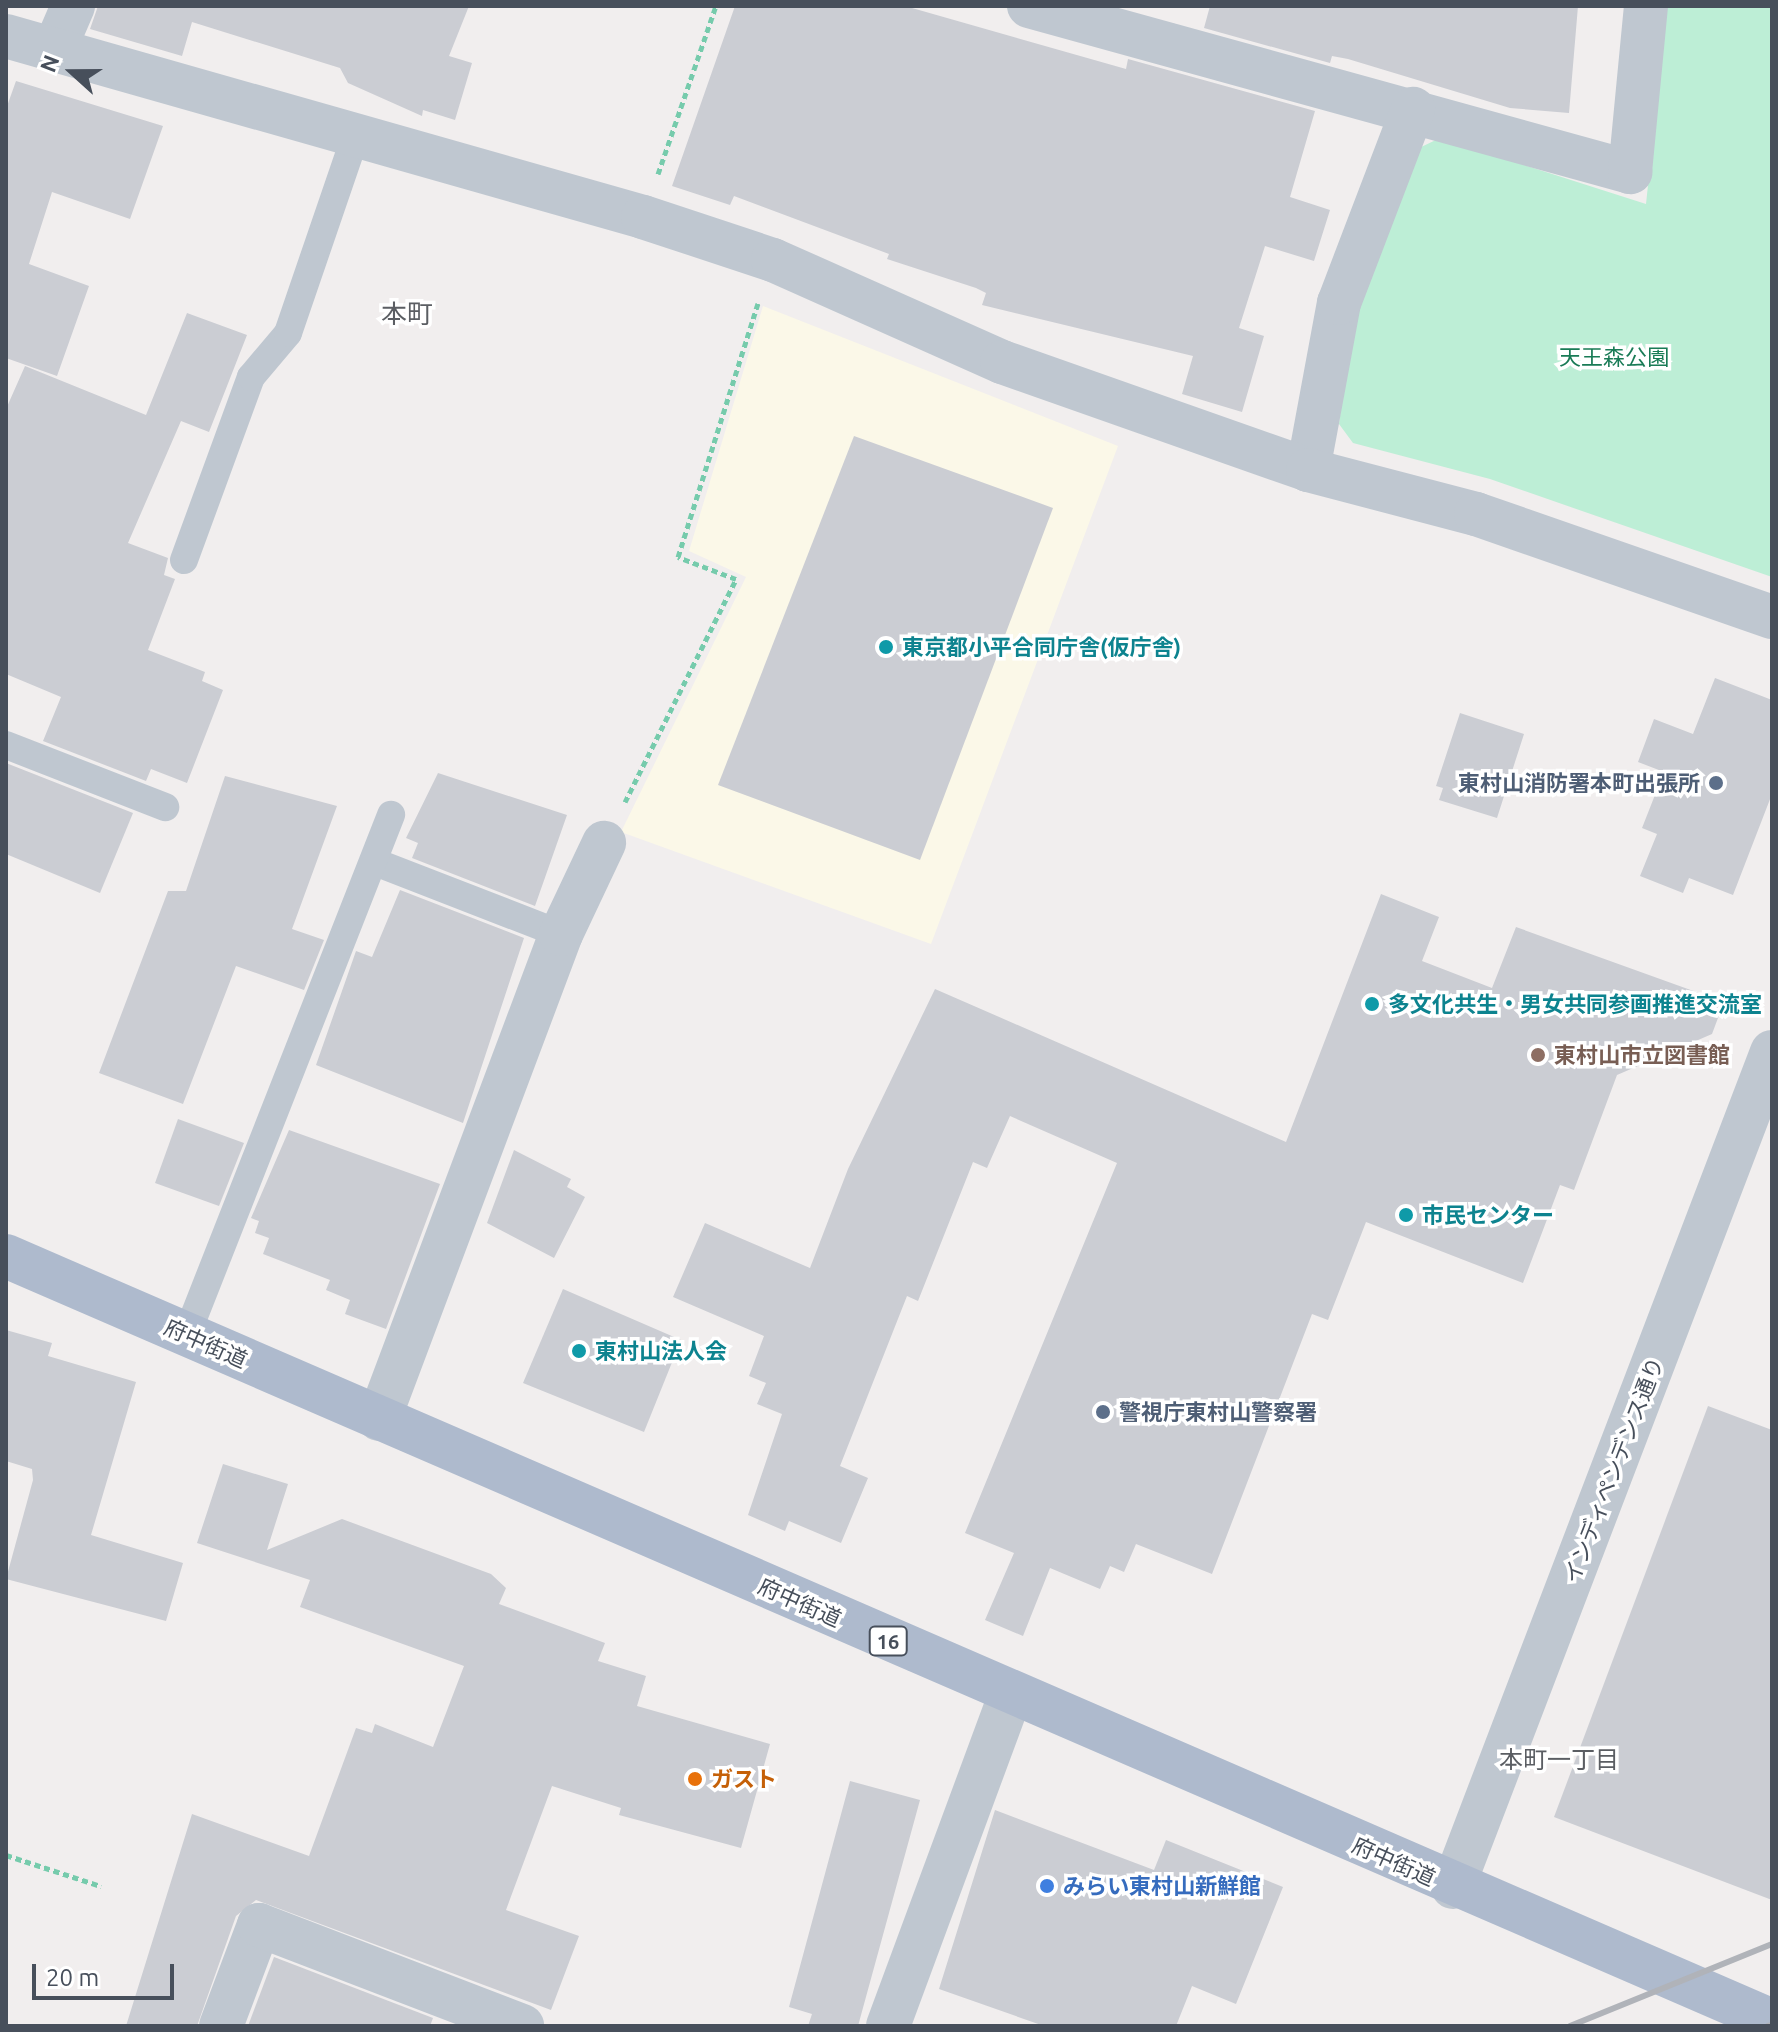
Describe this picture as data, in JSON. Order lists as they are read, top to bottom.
{
  "streets": {
    "main road": ["府中街道", "16"],
    "street": ["インディペンデンス通り"]
  },
  "crossings": [
    ["府中街道", "インディペンデンス通り"]
  ],
  "districts": ["本町", "本町一丁目"],
  "parks": ["天王森公園"],
  "places": [
    "東京都小平合同庁舎(仮庁舎)",
    "東村山消防署本町出張所",
    "多文化共生・男女共同参画推進交流室",
    "東村山市立図書館",
    "市民センター",
    "東村山法人会",
    "警視庁東村山警察署",
    "ガスト",
    "みらい東村山新鮮館"
  ],
  "scale_bar": "20 m",
  "north": "left"
}
